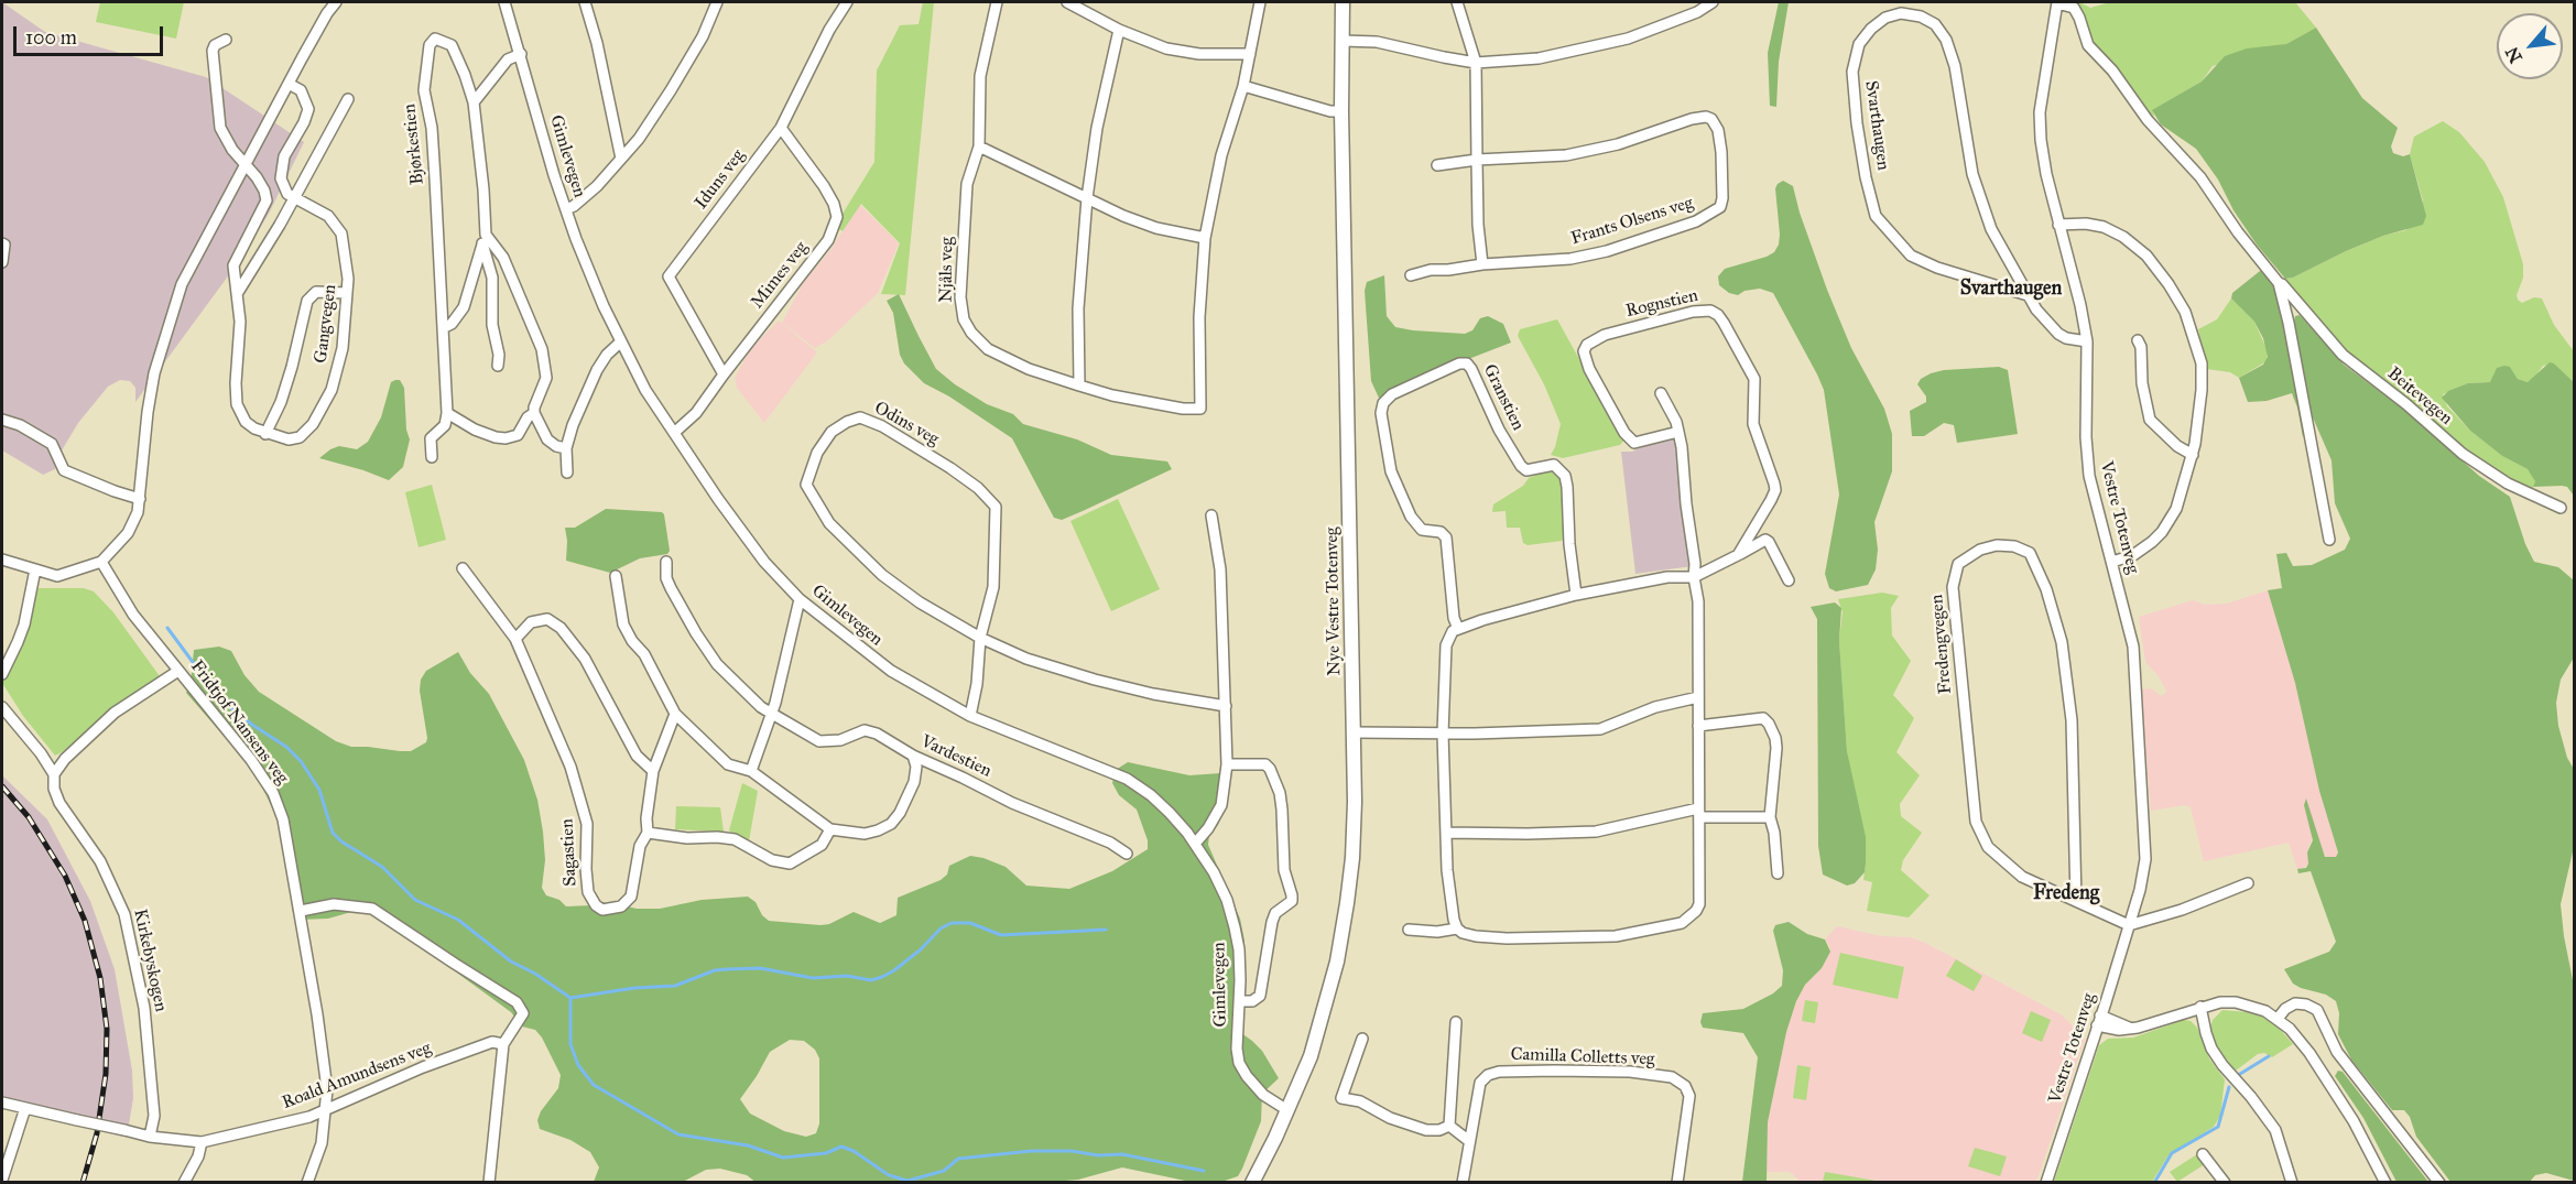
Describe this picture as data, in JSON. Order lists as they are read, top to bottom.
{
  "streets": {
    "main road": ["Nye Vestre Totenveg"],
    "street": [
      "Svarthaugen",
      "Bjørkestien",
      "Gimlevegen",
      "Iduns veg",
      "Frants Olsens veg",
      "Njåls veg",
      "Mimes veg",
      "Rognstien",
      "Gangvegen",
      "Beitevegen",
      "Granstien",
      "Odins veg",
      "Vestre Totenveg",
      "Fredengvegen",
      "Fridtjof Nansens veg",
      "Vardestien",
      "Sagastien",
      "Kirkebyskogen",
      "Camilla Colletts veg",
      "Roald Amundsens veg"
    ]
  },
  "crossings": [
    ["Svarthaugen", "Vestre Totenveg"],
    ["Gimlevegen", "Mimes veg"],
    ["Gimlevegen", "Odins veg"],
    ["Gimlevegen", "Nye Vestre Totenveg"],
    ["Iduns veg", "Mimes veg"],
    ["Beitevegen", "Vestre Totenveg"],
    ["Vestre Totenveg", "Fredengvegen"],
    ["Fridtjof Nansens veg", "Roald Amundsens veg"],
    ["Kirkebyskogen", "Roald Amundsens veg"]
  ],
  "districts": ["Svarthaugen", "Fredeng"],
  "scale_bar": "100 m",
  "north": "bottom left"
}
